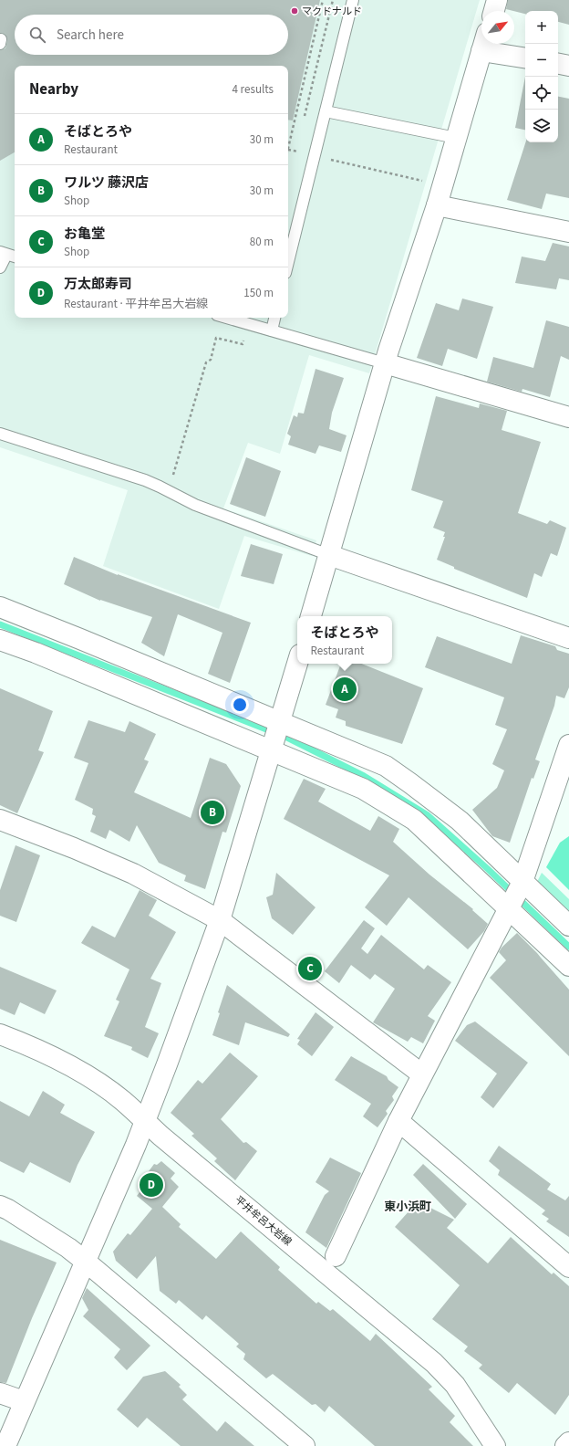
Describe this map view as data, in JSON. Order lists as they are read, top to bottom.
{
  "streets": {
    "street": ["平井牟呂大岩線"]
  },
  "districts": ["東小浜町"],
  "places": ["マクドナルド"],
  "north": "top right",
  "page": {
    "map_buttons": ["+", "−"],
    "search": "Search here",
    "heading": ["Nearby", "4 results"],
    "list": [
      {
        "mark": "A",
        "name": "そばとろや",
        "note": "Restaurant",
        "value": "30 m"
      },
      {
        "mark": "B",
        "name": "ワルツ 藤沢店",
        "note": "Shop",
        "value": "30 m"
      },
      {
        "mark": "C",
        "name": "お亀堂",
        "note": "Shop",
        "value": "80 m"
      },
      {
        "mark": "D",
        "name": "万太郎寿司",
        "note": "Restaurant · 平井牟呂大岩線",
        "value": "150 m"
      }
    ],
    "popup": ["そばとろや", "Restaurant"],
    "pins": [
      "A",
      "B",
      "C",
      "D"
    ]
  }
}
